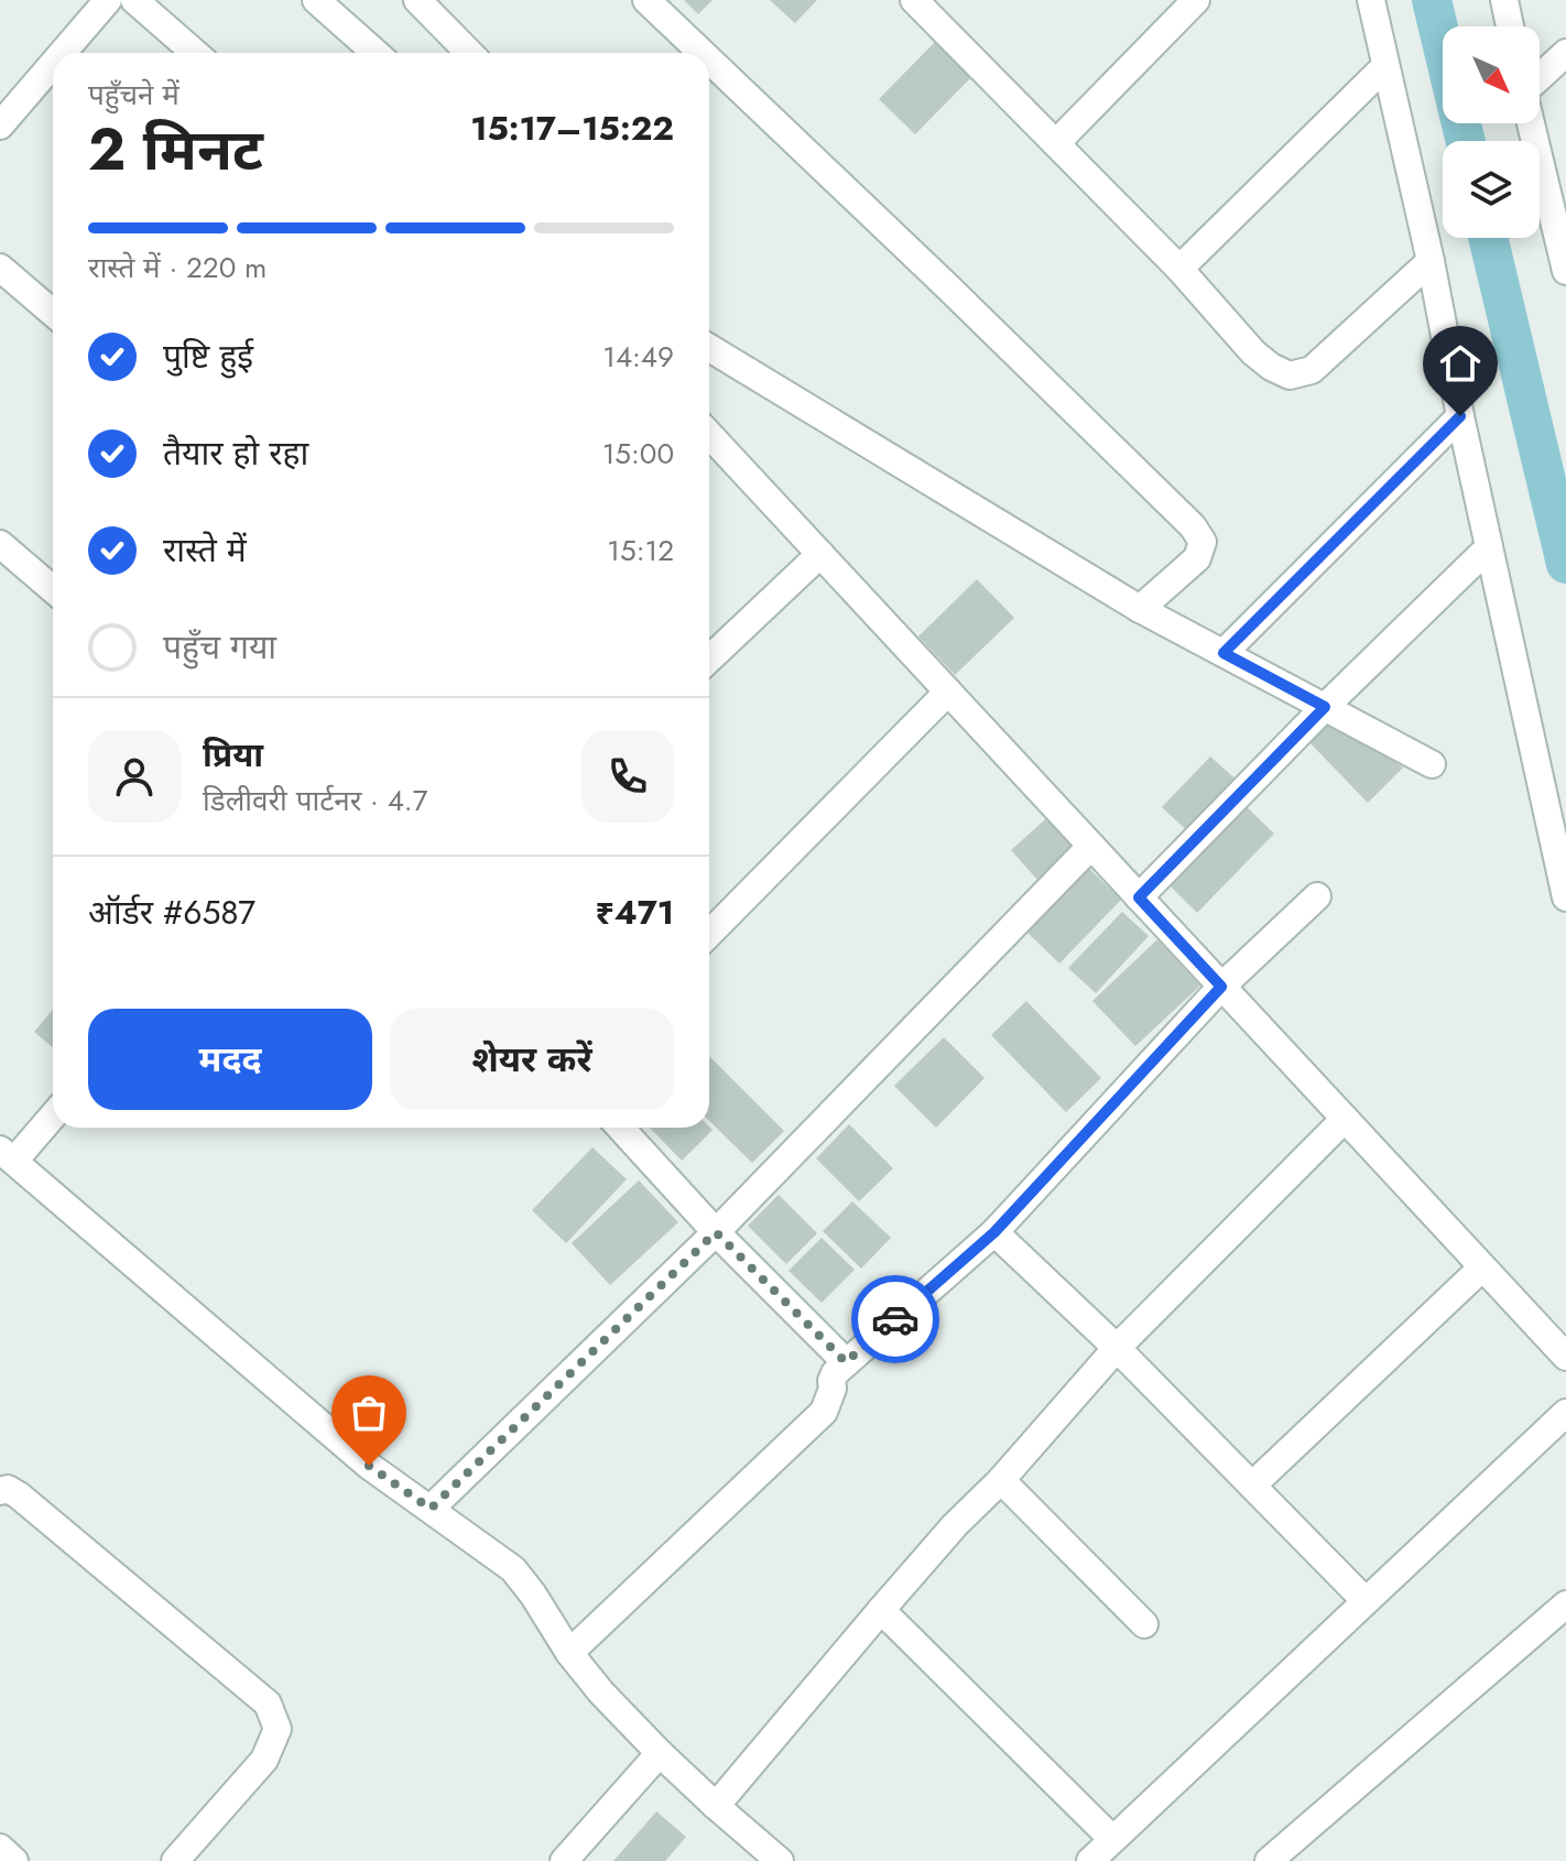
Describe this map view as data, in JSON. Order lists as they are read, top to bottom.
{
  "north": "bottom right",
  "page": {
    "heading": ["2 मिनट", "पहुँचने में", "15:17–15:22"],
    "panel": [
      "प्रिया",
      "डिलीवरी पार्टनर · 4.7",
      "ऑर्डर #6587",
      "₹471"
    ],
    "bar": "रास्ते में · 220 m",
    "list": [
      ["पुष्टि हुई", "14:49"],
      ["तैयार हो रहा", "15:00"],
      ["रास्ते में", "15:12"],
      "पहुँच गया"
    ],
    "buttons": ["मदद", "शेयर करें"]
  }
}
